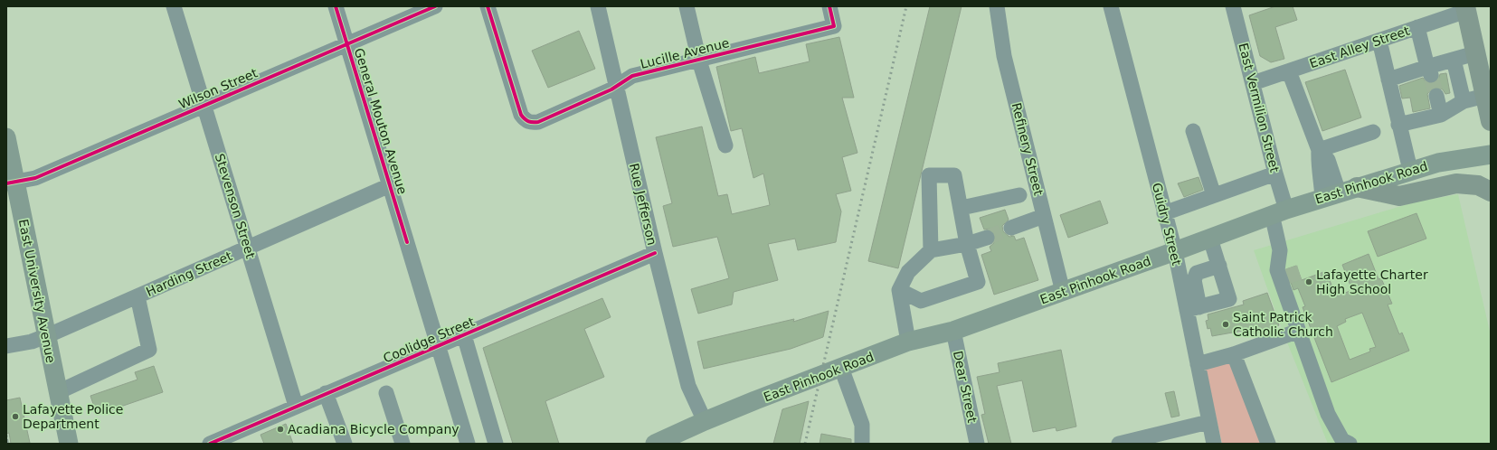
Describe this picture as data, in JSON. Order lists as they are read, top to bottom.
{
  "streets": {
    "main road": ["East Pinhook Road", "East University Avenue"],
    "street": [
      "East Alley Street",
      "Lucille Avenue",
      "Wilson Street",
      "East Vermilion Street",
      "General Mouton Avenue",
      "Refinery Street",
      "Rue Jefferson",
      "Stevenson Street",
      "Guidry Street",
      "Harding Street",
      "Coolidge Street",
      "Dear Street"
    ]
  },
  "crossings": [
    ["East Alley Street", "East Vermilion Street"],
    ["Lucille Avenue", "Rue Jefferson"],
    ["Wilson Street", "General Mouton Avenue"],
    ["Wilson Street", "Stevenson Street"],
    ["Wilson Street", "East University Avenue"],
    ["East Vermilion Street", "East Pinhook Road"],
    ["General Mouton Avenue", "Harding Street"],
    ["General Mouton Avenue", "Coolidge Street"],
    ["Refinery Street", "East Pinhook Road"],
    ["East Pinhook Road", "Rue Jefferson"],
    ["East Pinhook Road", "Guidry Street"],
    ["East Pinhook Road", "Dear Street"],
    ["Rue Jefferson", "Coolidge Street"],
    ["Stevenson Street", "Harding Street"],
    ["Stevenson Street", "Coolidge Street"],
    ["Harding Street", "East University Avenue"]
  ],
  "places": [
    "Lafayette Charter High School",
    "Saint Patrick Catholic Church",
    "Lafayette Police Department",
    "Acadiana Bicycle Company"
  ]
}
